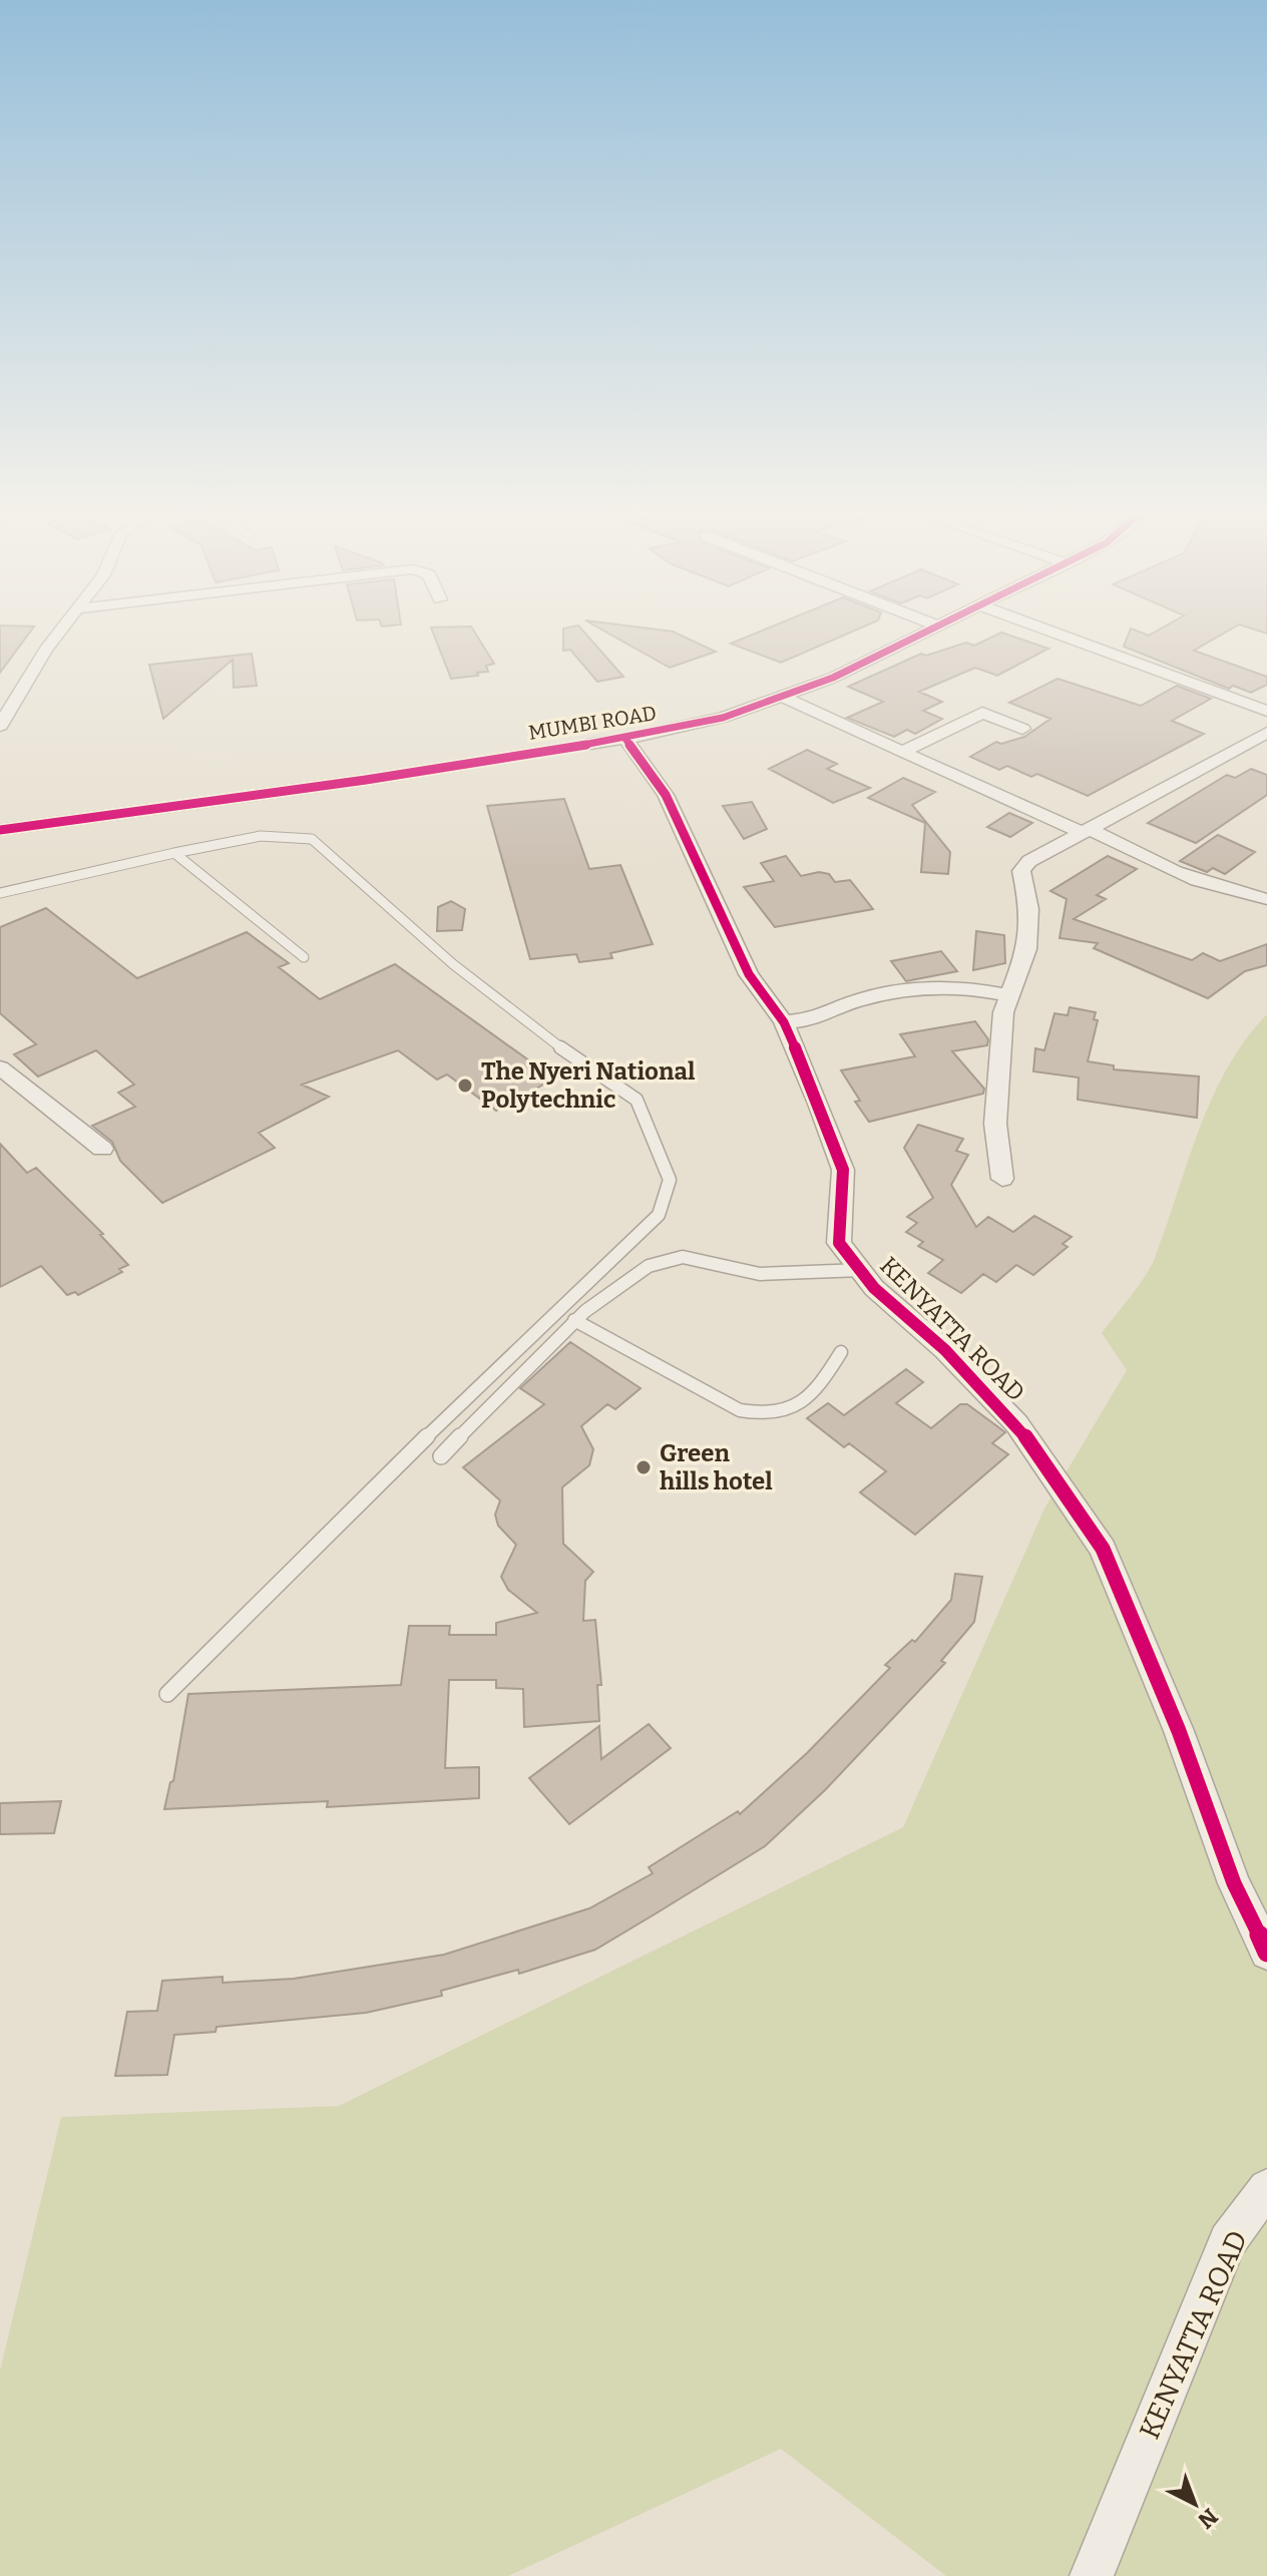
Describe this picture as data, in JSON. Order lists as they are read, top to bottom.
{
  "streets": {
    "street": ["MUMBI ROAD", "KENYATTA ROAD"]
  },
  "crossings": [
    ["MUMBI ROAD", "KENYATTA ROAD"]
  ],
  "places": ["The Nyeri National Polytechnic", "Green hills hotel"],
  "north": "bottom right"
}
